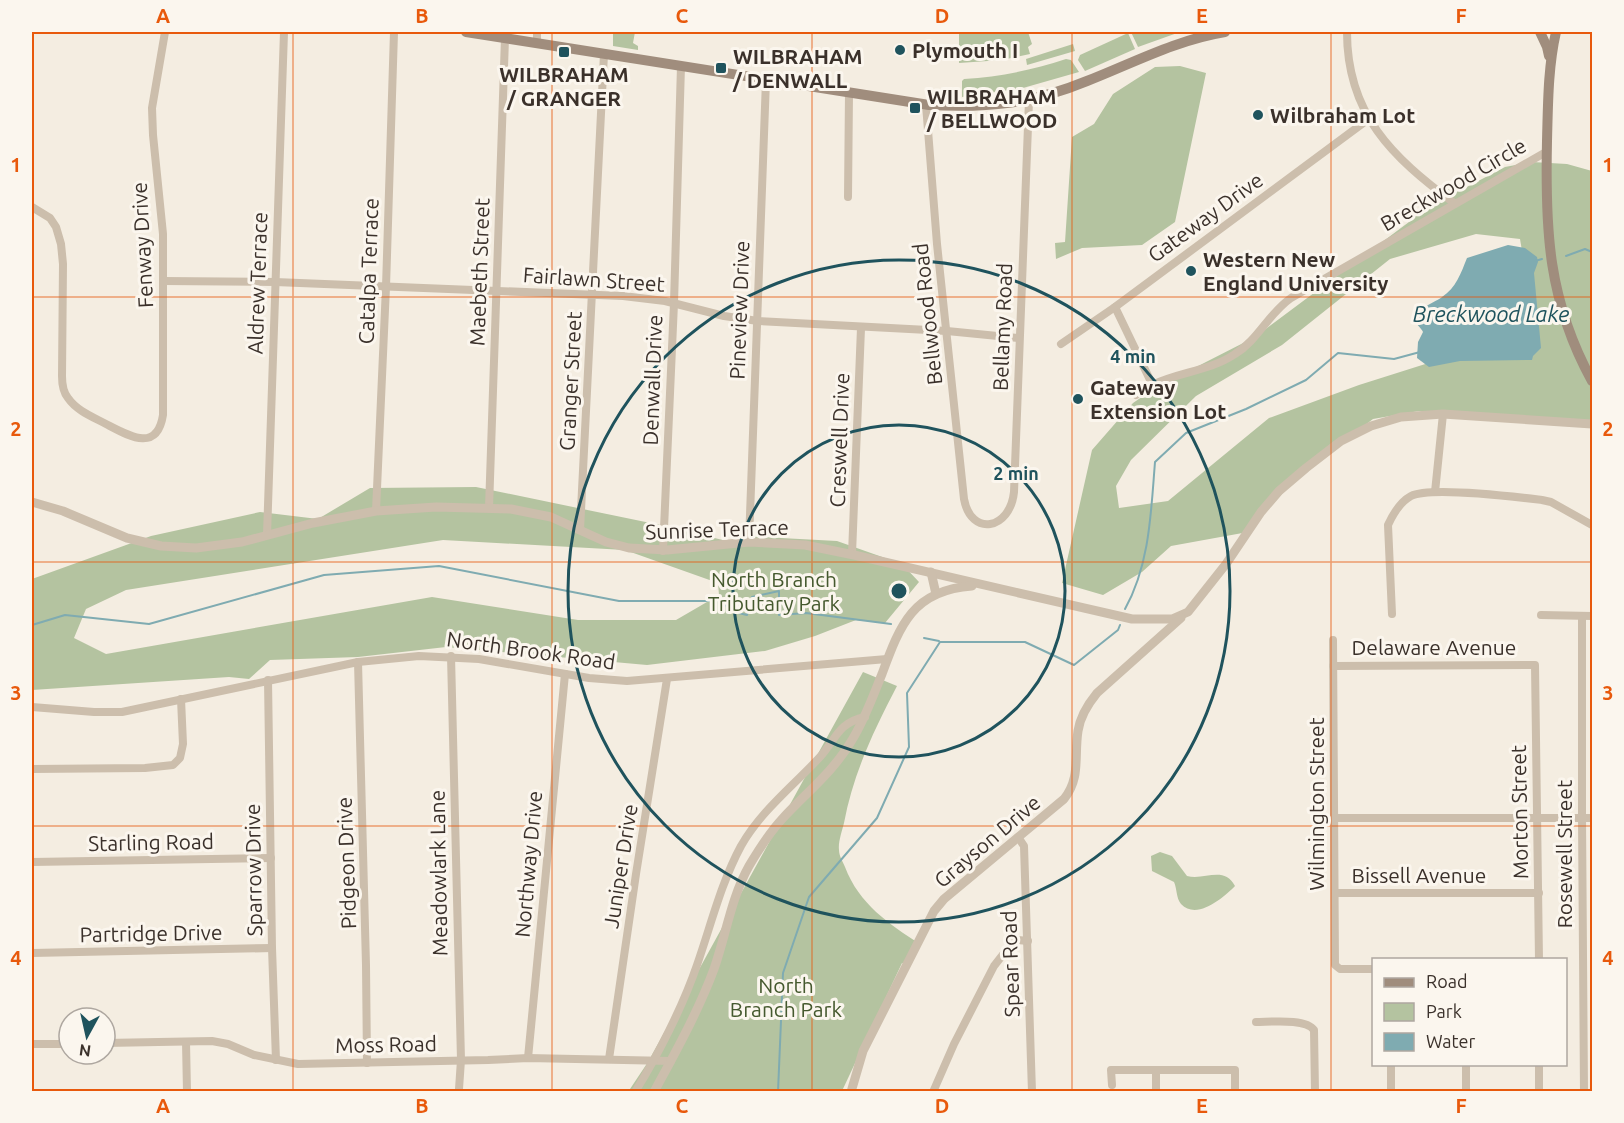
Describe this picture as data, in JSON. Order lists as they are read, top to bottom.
{
  "streets": {
    "street": [
      "Breckwood Circle",
      "Gateway Drive",
      "Fenway Drive",
      "Catalpa Terrace",
      "Maebeth Street",
      "Fairlawn Street",
      "Aldrew Terrace",
      "Pineview Drive",
      "Bellwood Road",
      "Bellamy Road",
      "Denwall Drive",
      "Granger Street",
      "Creswell Drive",
      "Sunrise Terrace",
      "Delaware Avenue",
      "North Brook Road",
      "Wilmington Street",
      "Morton Street",
      "Grayson Drive",
      "Starling Road",
      "Rosewell Street",
      "Pidgeon Drive",
      "Northway Drive",
      "Juniper Drive",
      "Sparrow Drive",
      "Meadowlark Lane",
      "Bissell Avenue",
      "Partridge Drive",
      "Spear Road",
      "Moss Road"
    ]
  },
  "crossings": [
    ["Fenway Drive", "Fairlawn Street"],
    ["Catalpa Terrace", "Fairlawn Street"],
    ["Catalpa Terrace", "Sunrise Terrace"],
    ["Maebeth Street", "Fairlawn Street"],
    ["Maebeth Street", "Sunrise Terrace"],
    ["Fairlawn Street", "Aldrew Terrace"],
    ["Fairlawn Street", "Pineview Drive"],
    ["Fairlawn Street", "Bellwood Road"],
    ["Fairlawn Street", "Bellamy Road"],
    ["Fairlawn Street", "Denwall Drive"],
    ["Fairlawn Street", "Granger Street"],
    ["Fairlawn Street", "Creswell Drive"],
    ["Aldrew Terrace", "Sunrise Terrace"],
    ["Pineview Drive", "Sunrise Terrace"],
    ["Bellwood Road", "Bellamy Road"],
    ["Denwall Drive", "Sunrise Terrace"],
    ["Granger Street", "Sunrise Terrace"],
    ["Creswell Drive", "Sunrise Terrace"],
    ["Delaware Avenue", "Wilmington Street"],
    ["Delaware Avenue", "Morton Street"],
    ["North Brook Road", "Pidgeon Drive"],
    ["North Brook Road", "Northway Drive"],
    ["North Brook Road", "Juniper Drive"],
    ["North Brook Road", "Sparrow Drive"],
    ["North Brook Road", "Meadowlark Lane"],
    ["Wilmington Street", "Bissell Avenue"],
    ["Morton Street", "Bissell Avenue"],
    ["Grayson Drive", "Spear Road"],
    ["Starling Road", "Sparrow Drive"],
    ["Pidgeon Drive", "Moss Road"],
    ["Northway Drive", "Moss Road"],
    ["Juniper Drive", "Moss Road"],
    ["Sparrow Drive", "Partridge Drive"],
    ["Sparrow Drive", "Moss Road"],
    ["Meadowlark Lane", "Moss Road"]
  ],
  "water": ["Breckwood Lake"],
  "parks": ["North Branch Tributary Park", "North Branch Park"],
  "places": {
    "other": [
      "Plymouth I",
      "Wilbraham Lot",
      "Western New England University",
      "Gateway Extension Lot"
    ],
    "transit": ["WILBRAHAM / GRANGER", "WILBRAHAM / DENWALL", "WILBRAHAM / BELLWOOD"]
  },
  "legend": ["Road", "Park", "Water"],
  "north": "bottom",
  "grid": {
    "columns": [
      "A",
      "B",
      "C",
      "D",
      "E",
      "F"
    ],
    "rows": [
      "1",
      "2",
      "3",
      "4"
    ]
  },
  "rings": ["4 min", "2 min"]
}
